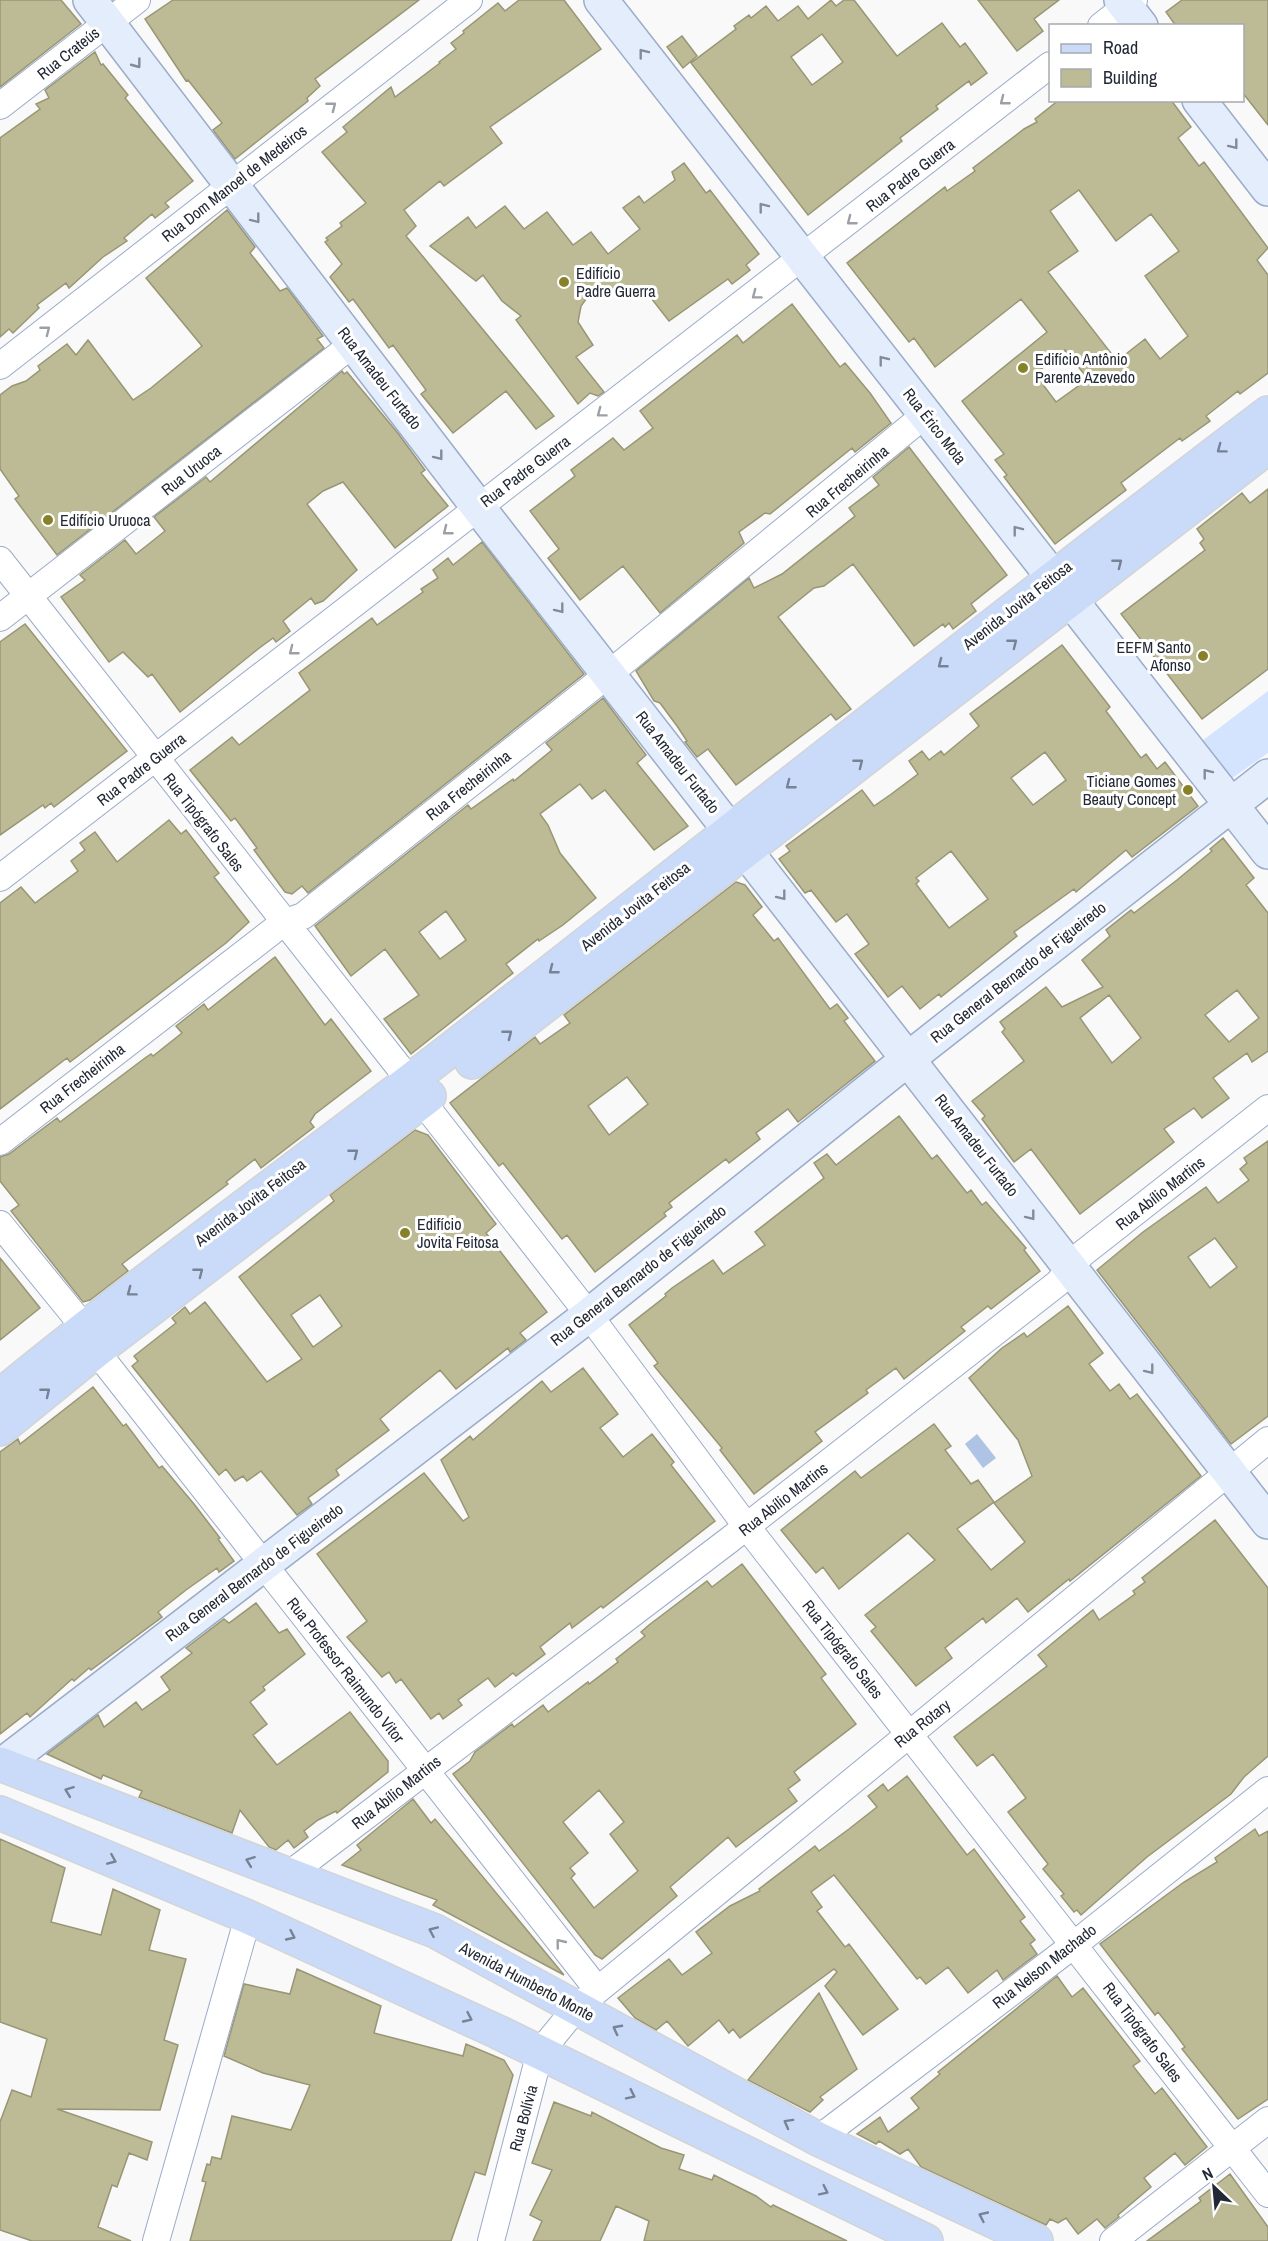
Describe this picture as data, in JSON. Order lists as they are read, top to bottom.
{
  "streets": {
    "main road": ["Avenida Jovita Feitosa", "Avenida Humberto Monte"],
    "street": [
      "Rua Crateús",
      "Rua Padre Guerra",
      "Rua Dom Manoel de Medeiros",
      "Rua Amadeu Furtado",
      "Rua Érico Mota",
      "Rua Uruoca",
      "Rua Frecheirinha",
      "Rua Tipógrafo Sales",
      "Rua General Bernardo de Figueiredo",
      "Rua Abílio Martins",
      "Rua Professor Raimundo Vitor",
      "Rua Rotary",
      "Rua Nelson Machado",
      "Rua Bolívia"
    ]
  },
  "crossings": [
    ["Rua Crateús", "Rua Amadeu Furtado"],
    ["Rua Padre Guerra", "Rua Amadeu Furtado"],
    ["Rua Padre Guerra", "Rua Érico Mota"],
    ["Rua Padre Guerra", "Rua Tipógrafo Sales"],
    ["Rua Dom Manoel de Medeiros", "Rua Amadeu Furtado"],
    ["Rua Amadeu Furtado", "Rua Uruoca"],
    ["Rua Amadeu Furtado", "Rua Frecheirinha"],
    ["Rua Amadeu Furtado", "Avenida Jovita Feitosa"],
    ["Rua Amadeu Furtado", "Rua General Bernardo de Figueiredo"],
    ["Rua Amadeu Furtado", "Rua Abílio Martins"],
    ["Rua Amadeu Furtado", "Rua Rotary"],
    ["Rua Érico Mota", "Rua Frecheirinha"],
    ["Rua Érico Mota", "Avenida Jovita Feitosa"],
    ["Rua Érico Mota", "Rua General Bernardo de Figueiredo"],
    ["Rua Uruoca", "Rua Tipógrafo Sales"],
    ["Rua Frecheirinha", "Rua Tipógrafo Sales"],
    ["Avenida Jovita Feitosa", "Rua Tipógrafo Sales"],
    ["Avenida Jovita Feitosa", "Rua Professor Raimundo Vitor"],
    ["Rua Tipógrafo Sales", "Rua General Bernardo de Figueiredo"],
    ["Rua Tipógrafo Sales", "Rua Abílio Martins"],
    ["Rua Tipógrafo Sales", "Rua Rotary"],
    ["Rua Tipógrafo Sales", "Rua Nelson Machado"],
    ["Rua General Bernardo de Figueiredo", "Rua Professor Raimundo Vitor"],
    ["Rua General Bernardo de Figueiredo", "Avenida Humberto Monte"],
    ["Rua Abílio Martins", "Rua Professor Raimundo Vitor"],
    ["Rua Abílio Martins", "Avenida Humberto Monte"],
    ["Rua Professor Raimundo Vitor", "Rua Rotary"],
    ["Rua Professor Raimundo Vitor", "Avenida Humberto Monte"],
    ["Rua Professor Raimundo Vitor", "Rua Bolívia"],
    ["Rua Rotary", "Avenida Humberto Monte"],
    ["Rua Rotary", "Rua Bolívia"],
    ["Rua Nelson Machado", "Avenida Humberto Monte"],
    ["Avenida Humberto Monte", "Rua Bolívia"]
  ],
  "one_way": [
    "Rua Padre Guerra",
    "Rua Dom Manoel de Medeiros",
    "Rua Amadeu Furtado",
    "Rua Érico Mota"
  ],
  "places": [
    "Edifício Padre Guerra",
    "Edifício Antônio Parente Azevedo",
    "Edifício Uruoca",
    "EEFM Santo Afonso",
    "Ticiane Gomes Beauty Concept",
    "Edifício Jovita Feitosa"
  ],
  "legend": ["Road", "Building"],
  "north": "top left"
}
